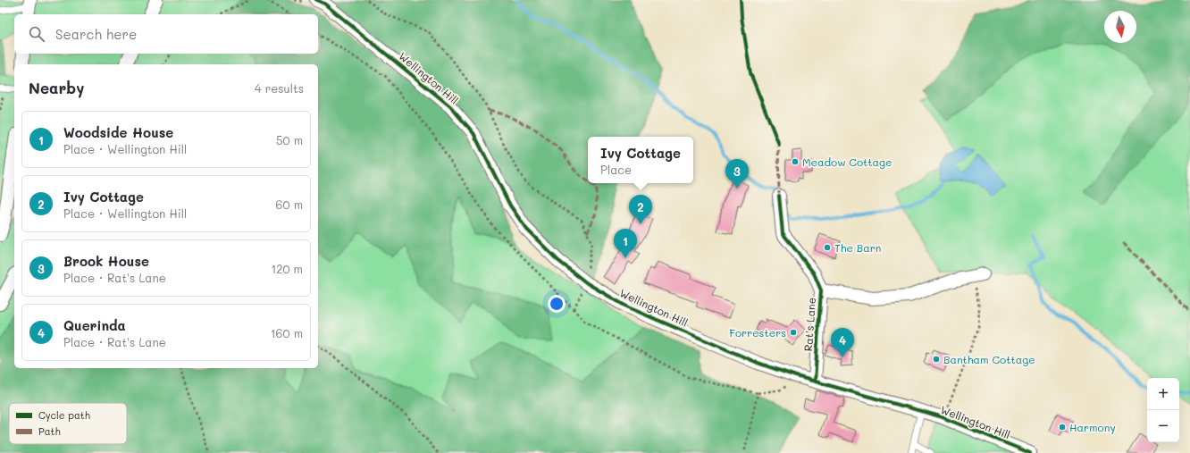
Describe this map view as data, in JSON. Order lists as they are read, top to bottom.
{
  "streets": {
    "street": ["Wellington Hill", "Rat's Lane"]
  },
  "crossings": [
    ["Wellington Hill", "Rat's Lane"]
  ],
  "places": [
    "Meadow Cottage",
    "The Barn",
    "Forresters",
    "Bantham Cottage",
    "Harmony"
  ],
  "legend": ["Cycle path", "Path"],
  "north": "bottom",
  "page": {
    "search": "Search here",
    "heading": ["Nearby", "4 results"],
    "list": [
      {
        "mark": "1",
        "name": "Woodside House",
        "note": "Place · Wellington Hill",
        "value": "50 m"
      },
      {
        "mark": "2",
        "name": "Ivy Cottage",
        "note": "Place · Wellington Hill",
        "value": "60 m"
      },
      {
        "mark": "3",
        "name": "Brook House",
        "note": "Place · Rat's Lane",
        "value": "120 m"
      },
      {
        "mark": "4",
        "name": "Querinda",
        "note": "Place · Rat's Lane",
        "value": "160 m"
      }
    ],
    "popup": ["Ivy Cottage", "Place"],
    "pins": [
      "3",
      "2",
      "1",
      "4"
    ],
    "map_buttons": ["+", "−"]
  }
}
